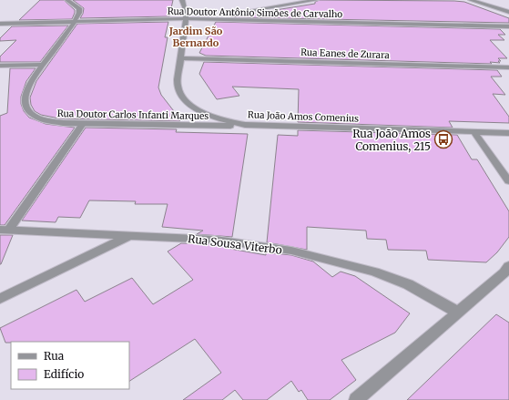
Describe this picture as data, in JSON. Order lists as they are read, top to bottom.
{
  "streets": {
    "street": [
      "Rua Doutor Antônio Simões de Carvalho",
      "Rua Eanes de Zurara",
      "Rua Doutor Carlos Infanti Marques",
      "Rua João Amos Comenius",
      "Rua Sousa Viterbo"
    ]
  },
  "crossings": [
    ["Rua Doutor Antônio Simões de Carvalho", "Rua Doutor Carlos Infanti Marques"],
    ["Rua Doutor Antônio Simões de Carvalho", "Rua João Amos Comenius"],
    ["Rua Eanes de Zurara", "Rua João Amos Comenius"],
    ["Rua Doutor Carlos Infanti Marques", "Rua João Amos Comenius"]
  ],
  "districts": ["Jardim São Bernardo"],
  "places": {
    "bus stop": ["Rua João Amos Comenius, 215"]
  },
  "legend": ["Rua", "Edifício"]
}
